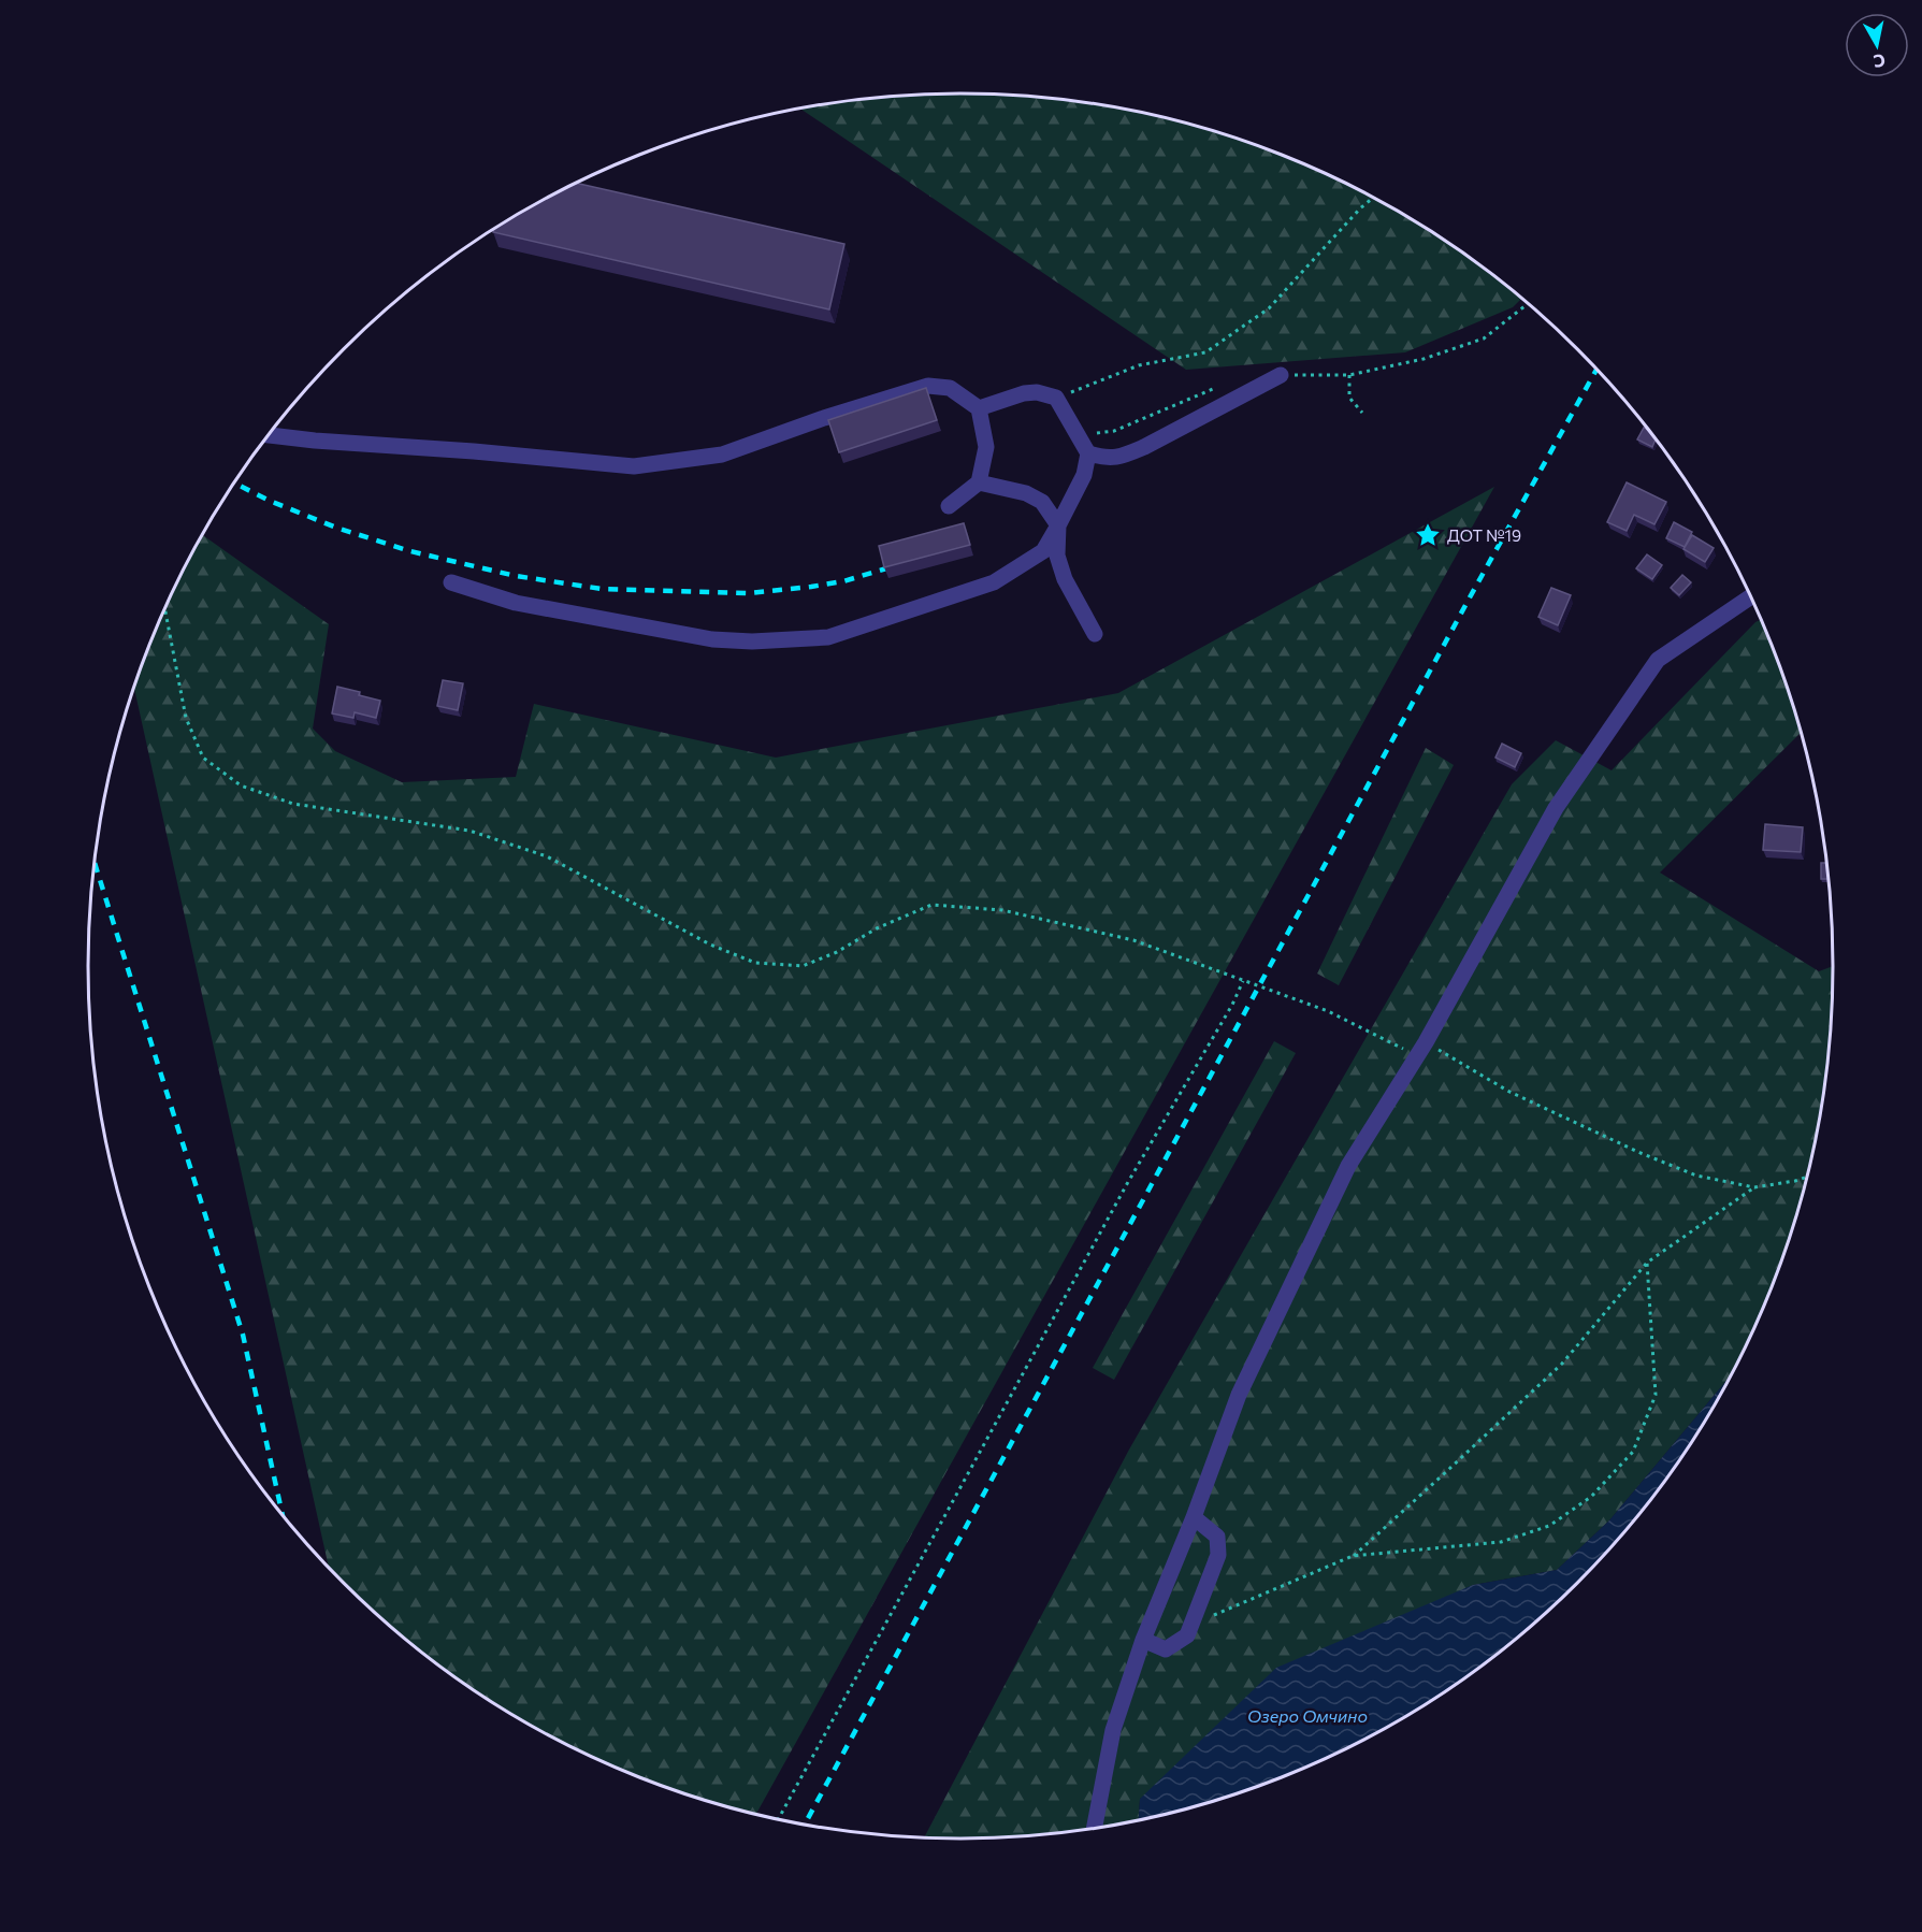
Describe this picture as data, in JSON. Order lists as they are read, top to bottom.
{
  "water": ["Озеро Омчино"],
  "places": {
    "place": ["ДОТ №19"]
  },
  "north": "bottom"
}
